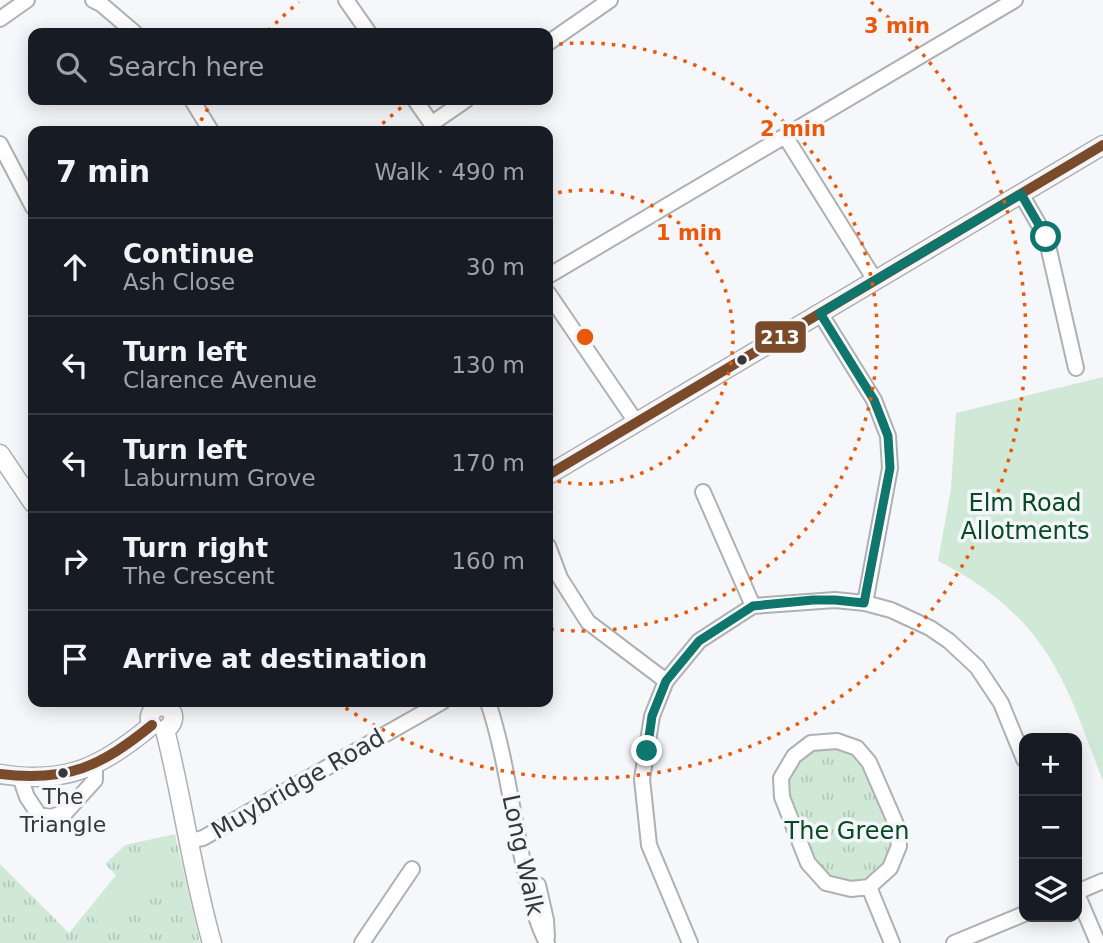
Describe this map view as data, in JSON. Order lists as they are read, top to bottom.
{
  "streets": {
    "street": ["Muybridge Road", "Long Walk"]
  },
  "parks": ["Elm Road Allotments", "The Green"],
  "places": ["The Triangle"],
  "lines": ["transit line 213"],
  "page": {
    "search": "Search here",
    "heading": ["7 min", "Walk · 490 m"],
    "list": [
      ["Continue", "Ash Close", "30 m"],
      ["Turn left", "Clarence Avenue", "130 m"],
      ["Turn left", "Laburnum Grove", "170 m"],
      ["Turn right", "The Crescent", "160 m"],
      "Arrive at destination"
    ],
    "map_buttons": ["+", "−"]
  },
  "rings": ["3 min", "2 min", "1 min"]
}
